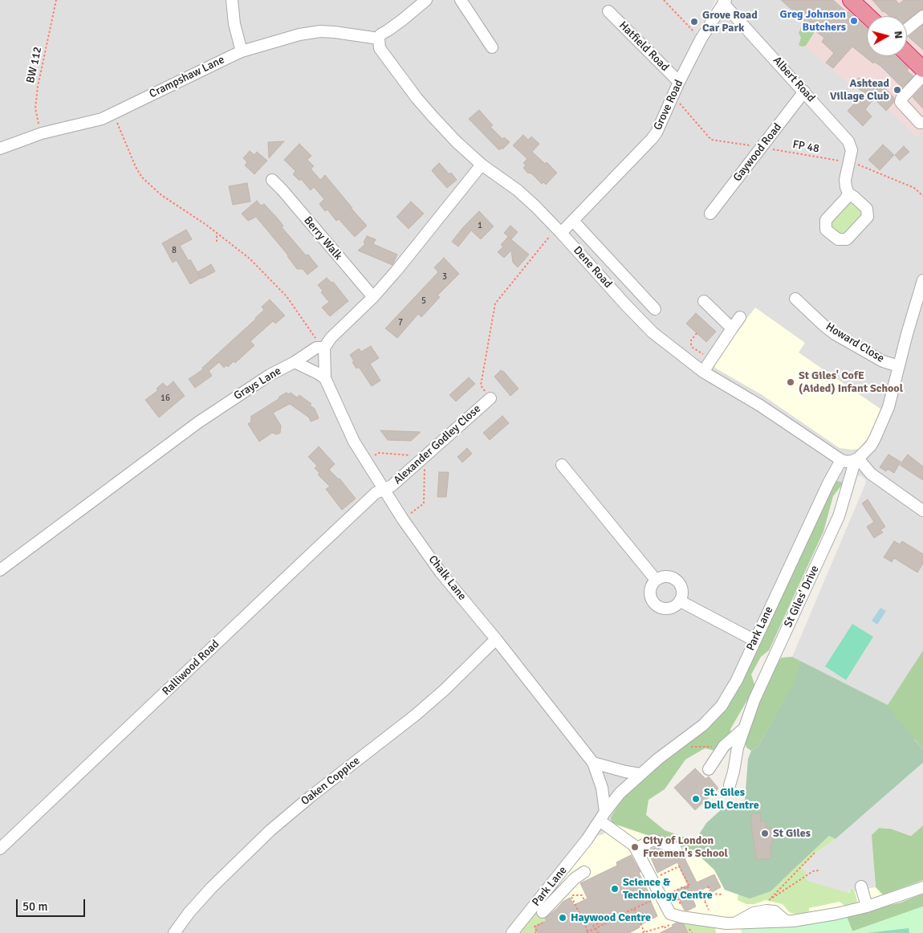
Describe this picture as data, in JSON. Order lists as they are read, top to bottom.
{
  "streets": {
    "street": [
      "Hatfield Road",
      "Crampshaw Lane",
      "Albert Road",
      "Grove Road",
      "Gaywood Road",
      "Berry Walk",
      "Dene Road",
      "Howard Close",
      "Grays Lane",
      "Alexander Godley Close",
      "Chalk Lane",
      "St Giles' Drive",
      "Park Lane",
      "Ralliwood Road",
      "Oaken Coppice"
    ],
    "path": ["BW 112", "FP 48"]
  },
  "crossings": [
    ["Hatfield Road", "Grove Road"],
    ["BW 112", "Crampshaw Lane"],
    ["Crampshaw Lane", "Dene Road"],
    ["Albert Road", "Grove Road"],
    ["Albert Road", "FP 48"],
    ["Albert Road", "Gaywood Road"],
    ["Grove Road", "FP 48"],
    ["Grove Road", "Dene Road"],
    ["FP 48", "Gaywood Road"],
    ["Dene Road", "Park Lane"],
    ["Grays Lane", "Chalk Lane"],
    ["Alexander Godley Close", "Chalk Lane"],
    ["Alexander Godley Close", "Ralliwood Road"],
    ["Chalk Lane", "Park Lane"],
    ["Chalk Lane", "Ralliwood Road"],
    ["Chalk Lane", "Oaken Coppice"]
  ],
  "places": [
    "Greg Johnson Butchers",
    "Grove Road Car Park",
    "Ashtead Village Club",
    "St Giles' CofE (Aided) Infant School",
    "St. Giles Dell Centre",
    "St Giles",
    "City of London Freemen's School",
    "Science & Technology Centre",
    "Haywood Centre"
  ],
  "house_numbers": [
    "1",
    "8",
    "3",
    "5",
    "7",
    "16"
  ],
  "scale_bar": "50 m",
  "north": "right"
}
